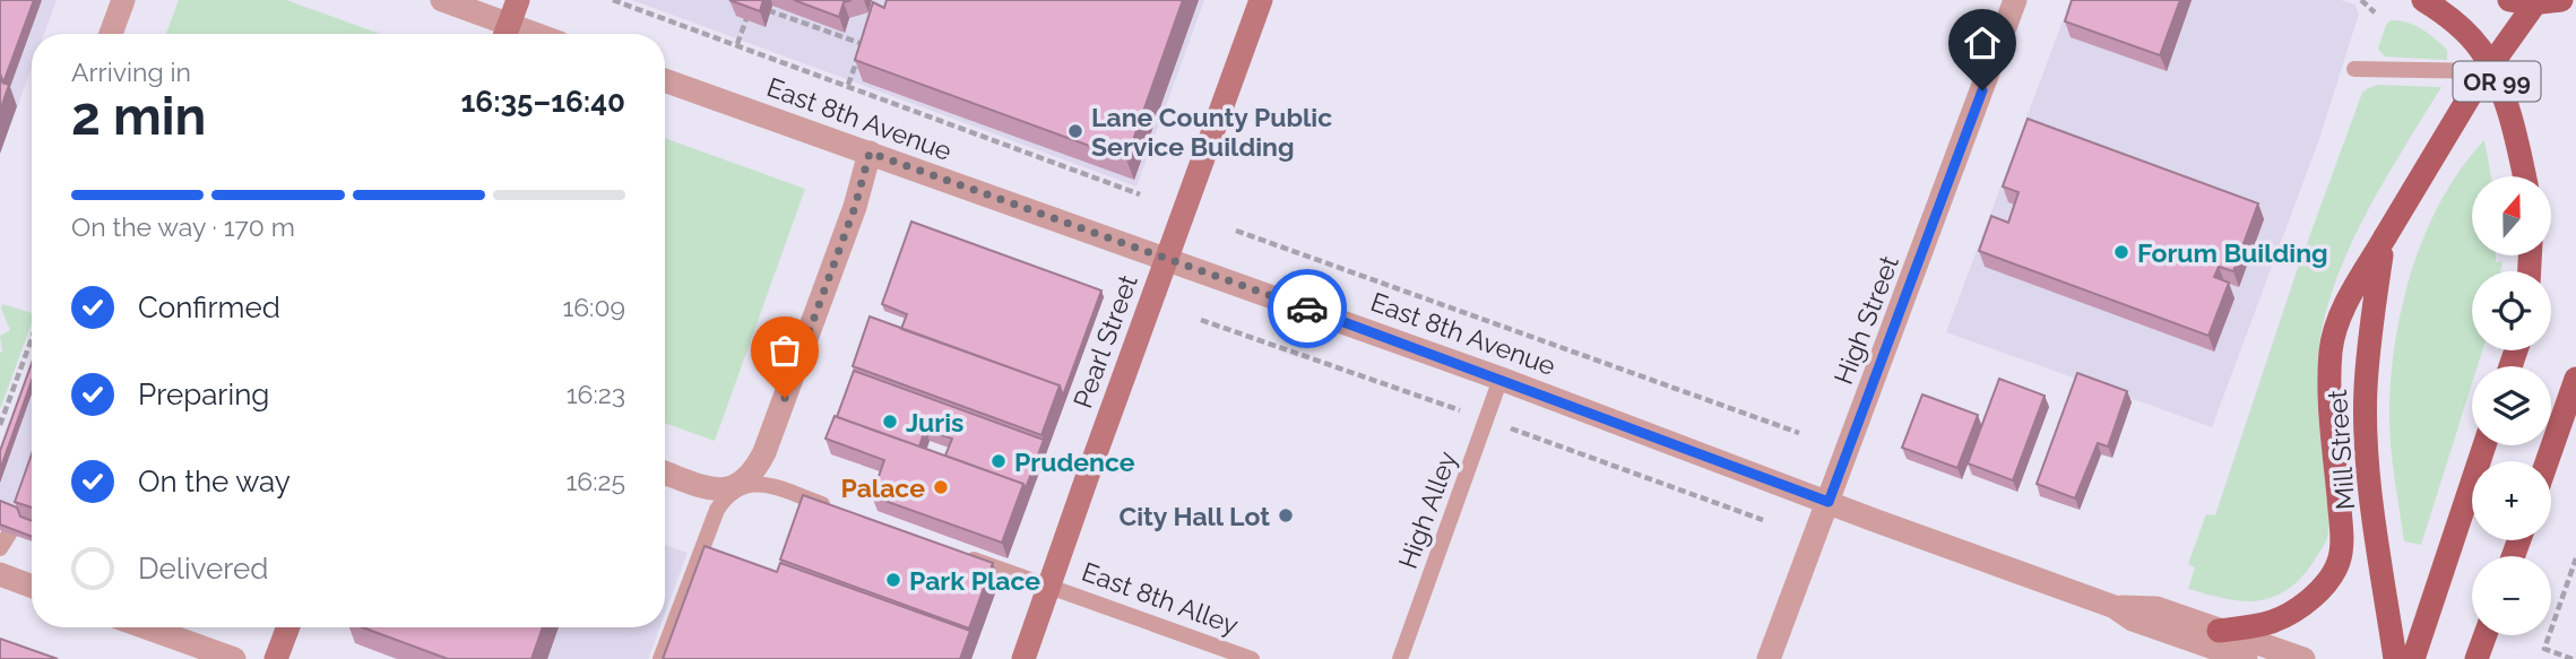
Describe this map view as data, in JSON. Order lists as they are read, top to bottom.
{
  "streets": {
    "main road": ["OR 99", "Pearl Street", "Mill Street"],
    "street": ["East 8th Avenue", "High Street"],
    "lane": ["High Alley", "East 8th Alley"]
  },
  "crossings": [
    ["East 8th Avenue", "High Street"],
    ["East 8th Avenue", "Pearl Street"],
    ["East 8th Avenue", "High Alley"],
    ["Pearl Street", "East 8th Alley"]
  ],
  "places": [
    "Lane County Public Service Building",
    "Forum Building",
    "Juris",
    "Prudence",
    "Palace",
    "City Hall Lot",
    "Park Place"
  ],
  "north": "top",
  "page": {
    "heading": ["2 min", "Arriving in", "16:35–16:40"],
    "bar": "On the way · 170 m",
    "map_buttons": ["+", "−"],
    "list": [
      ["Confirmed", "16:09"],
      ["Preparing", "16:23"],
      ["On the way", "16:25"],
      "Delivered"
    ]
  }
}
